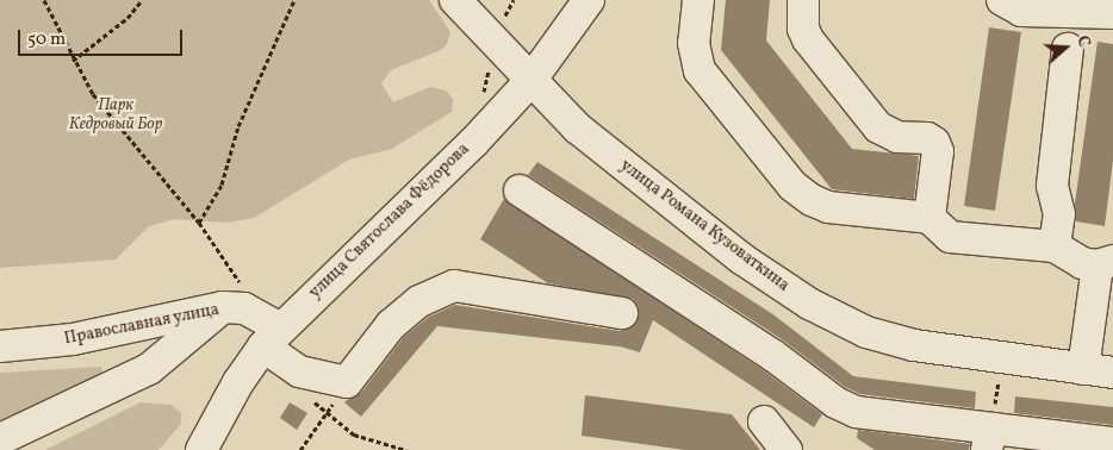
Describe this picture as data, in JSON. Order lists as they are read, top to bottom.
{
  "streets": {
    "street": ["улица Святослава Фёдорова", "улица Романа Кузоваткина", "Православная улица"]
  },
  "crossings": [
    ["улица Святослава Фёдорова", "улица Романа Кузоваткина"],
    ["улица Святослава Фёдорова", "Православная улица"]
  ],
  "parks": ["Парк Кедровый Бор"],
  "scale_bar": "50 m",
  "north": "right"
}
